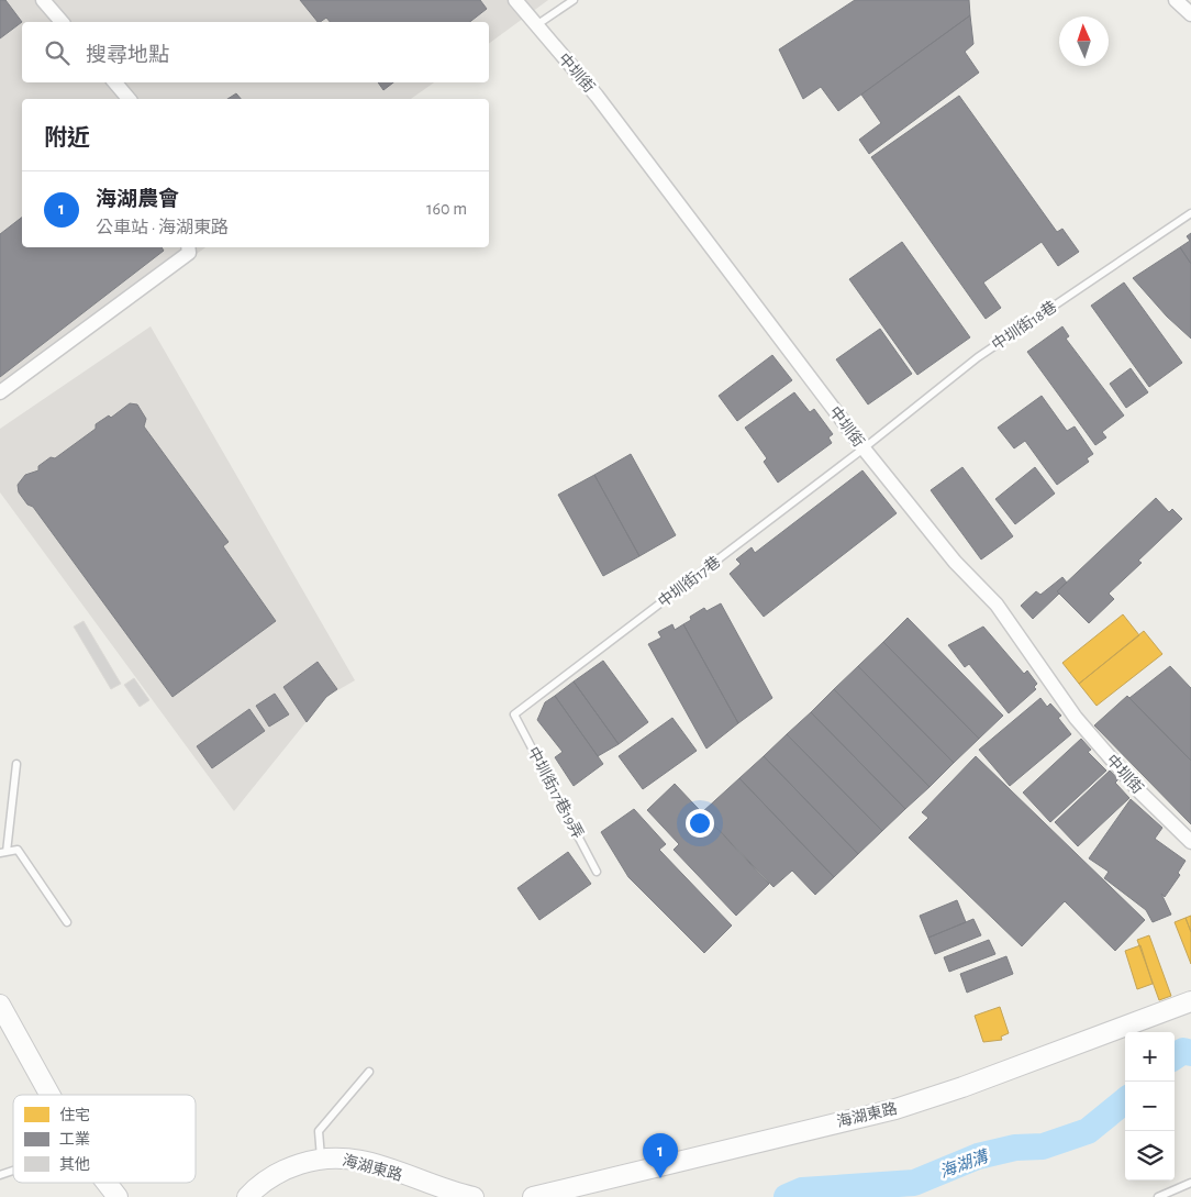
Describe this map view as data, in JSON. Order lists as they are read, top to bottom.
{
  "streets": {
    "street": ["中圳街", "海湖東路"],
    "lane": ["中圳街18巷", "中圳街17巷", "中圳街17巷19弄"]
  },
  "crossings": [
    ["中圳街", "中圳街18巷"],
    ["中圳街", "中圳街17巷"],
    ["中圳街18巷", "中圳街17巷"],
    ["中圳街17巷", "中圳街17巷19弄"]
  ],
  "water": ["海湖溝"],
  "legend": ["住宅", "工業", "其他"],
  "north": "top",
  "page": {
    "search": "搜尋地點",
    "heading": "附近",
    "list": [
      {
        "mark": "1",
        "name": "海湖農會",
        "note": "公車站 · 海湖東路",
        "value": "160 m"
      }
    ],
    "map_buttons": ["+", "−"],
    "pins": "1"
  }
}
